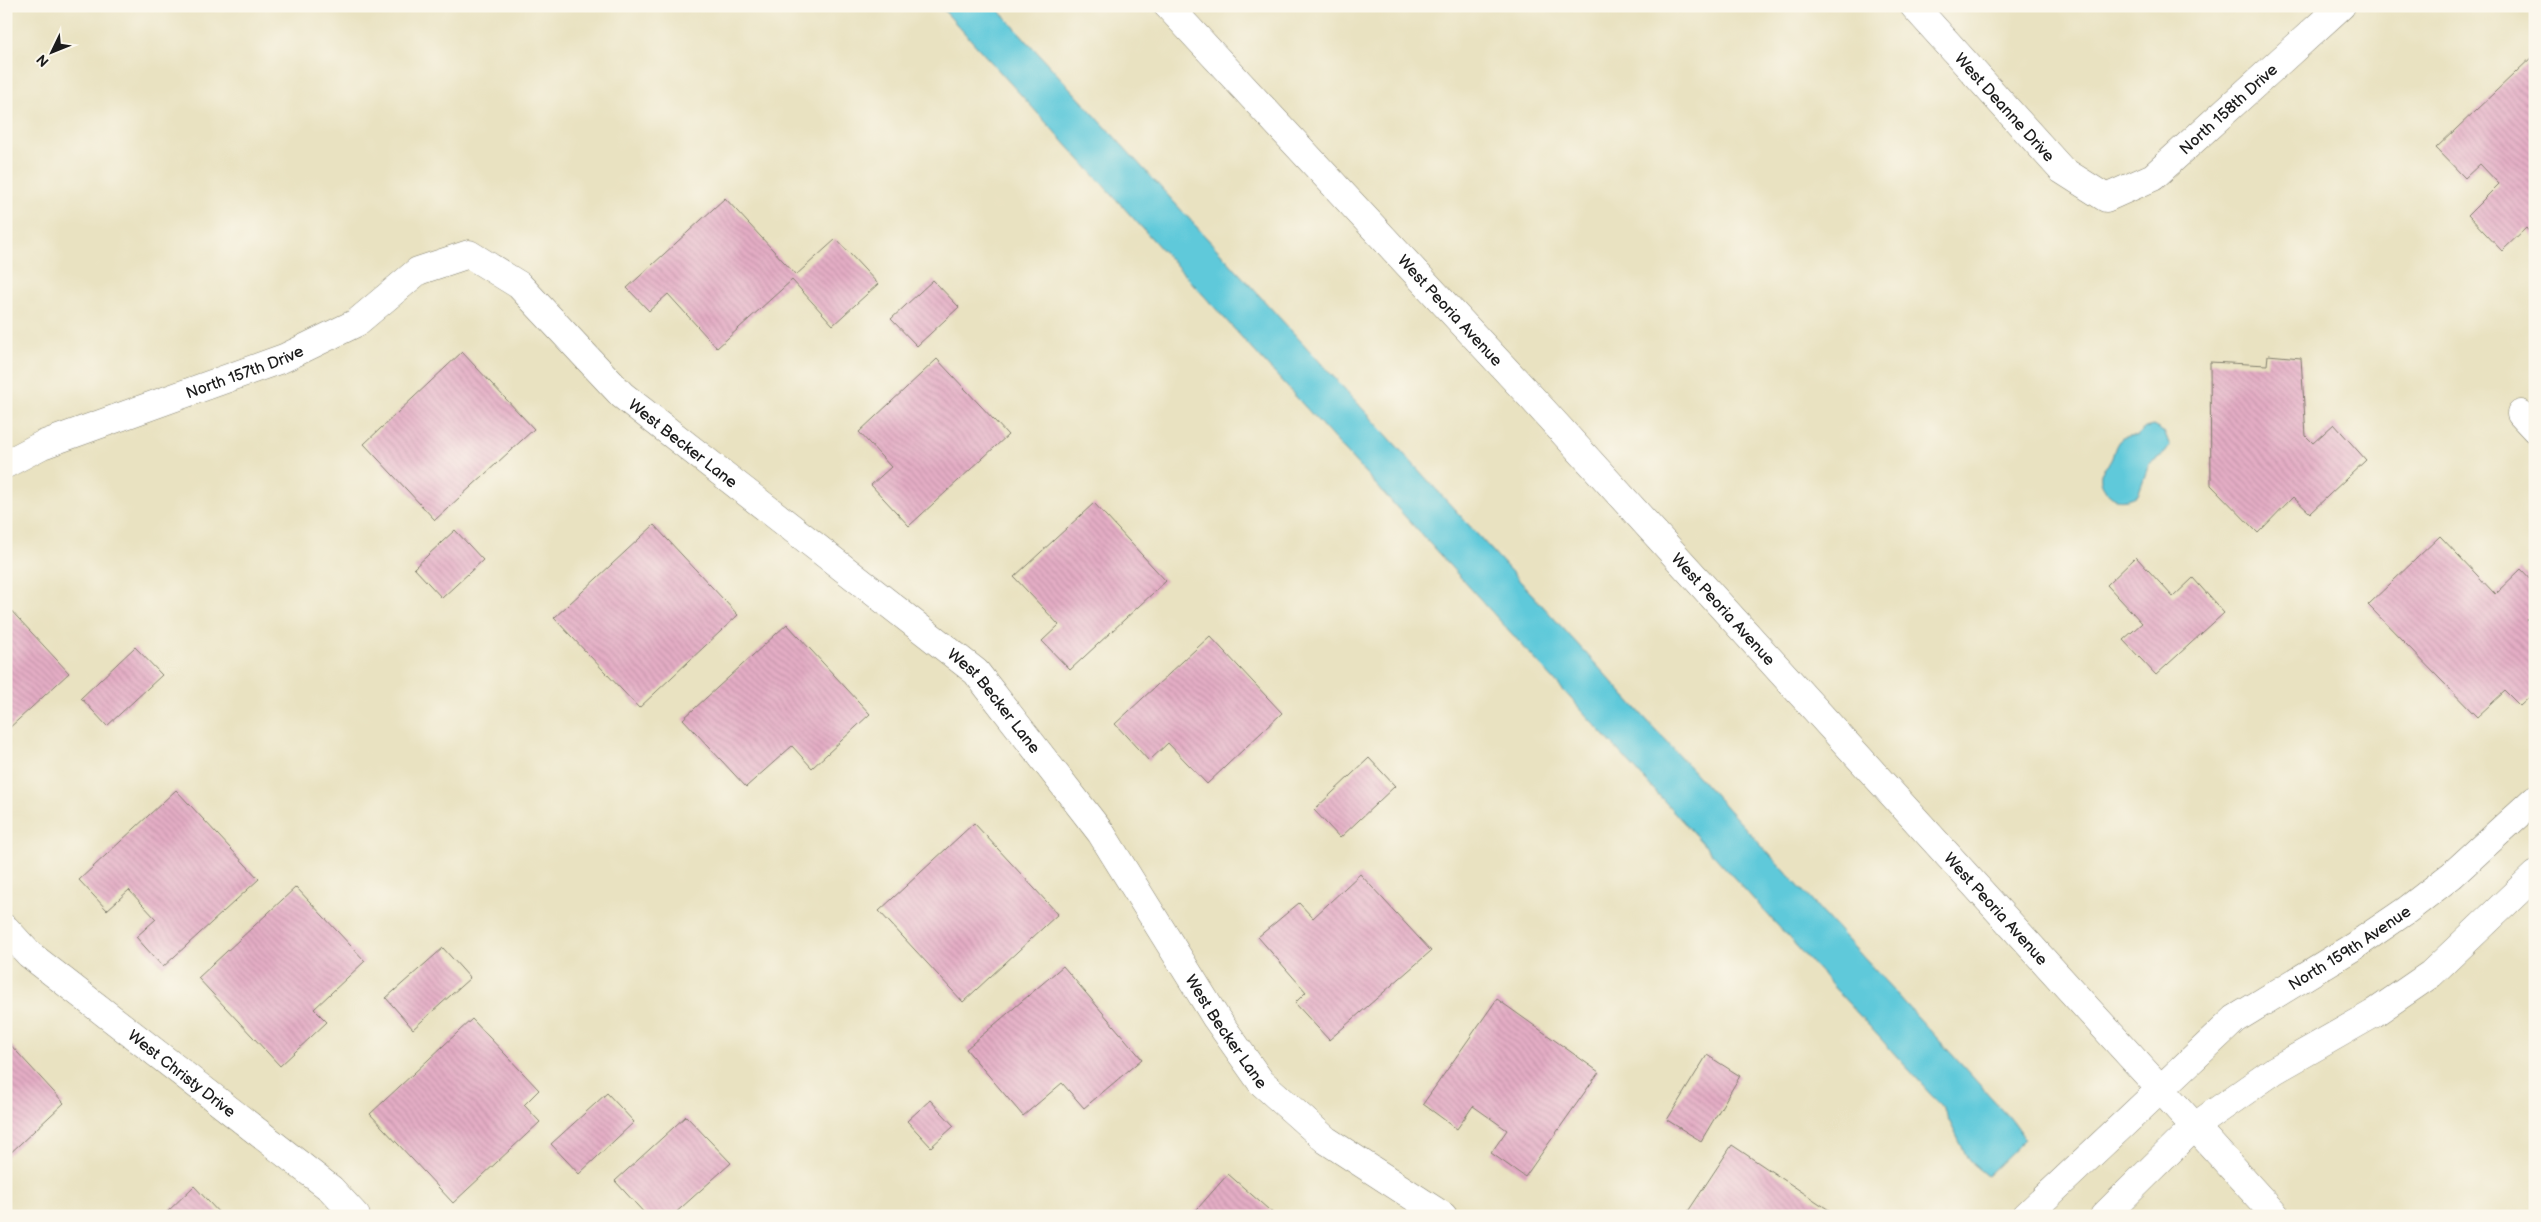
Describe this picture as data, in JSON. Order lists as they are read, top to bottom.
{
  "streets": {
    "street": [
      "West Deanne Drive",
      "North 158th Drive",
      "West Peoria Avenue",
      "North 157th Drive",
      "West Becker Lane",
      "North 159th Avenue",
      "West Christy Drive"
    ]
  },
  "crossings": [
    ["West Deanne Drive", "North 158th Drive"],
    ["West Peoria Avenue", "North 159th Avenue"],
    ["North 157th Drive", "West Becker Lane"]
  ],
  "north": "bottom left"
}
